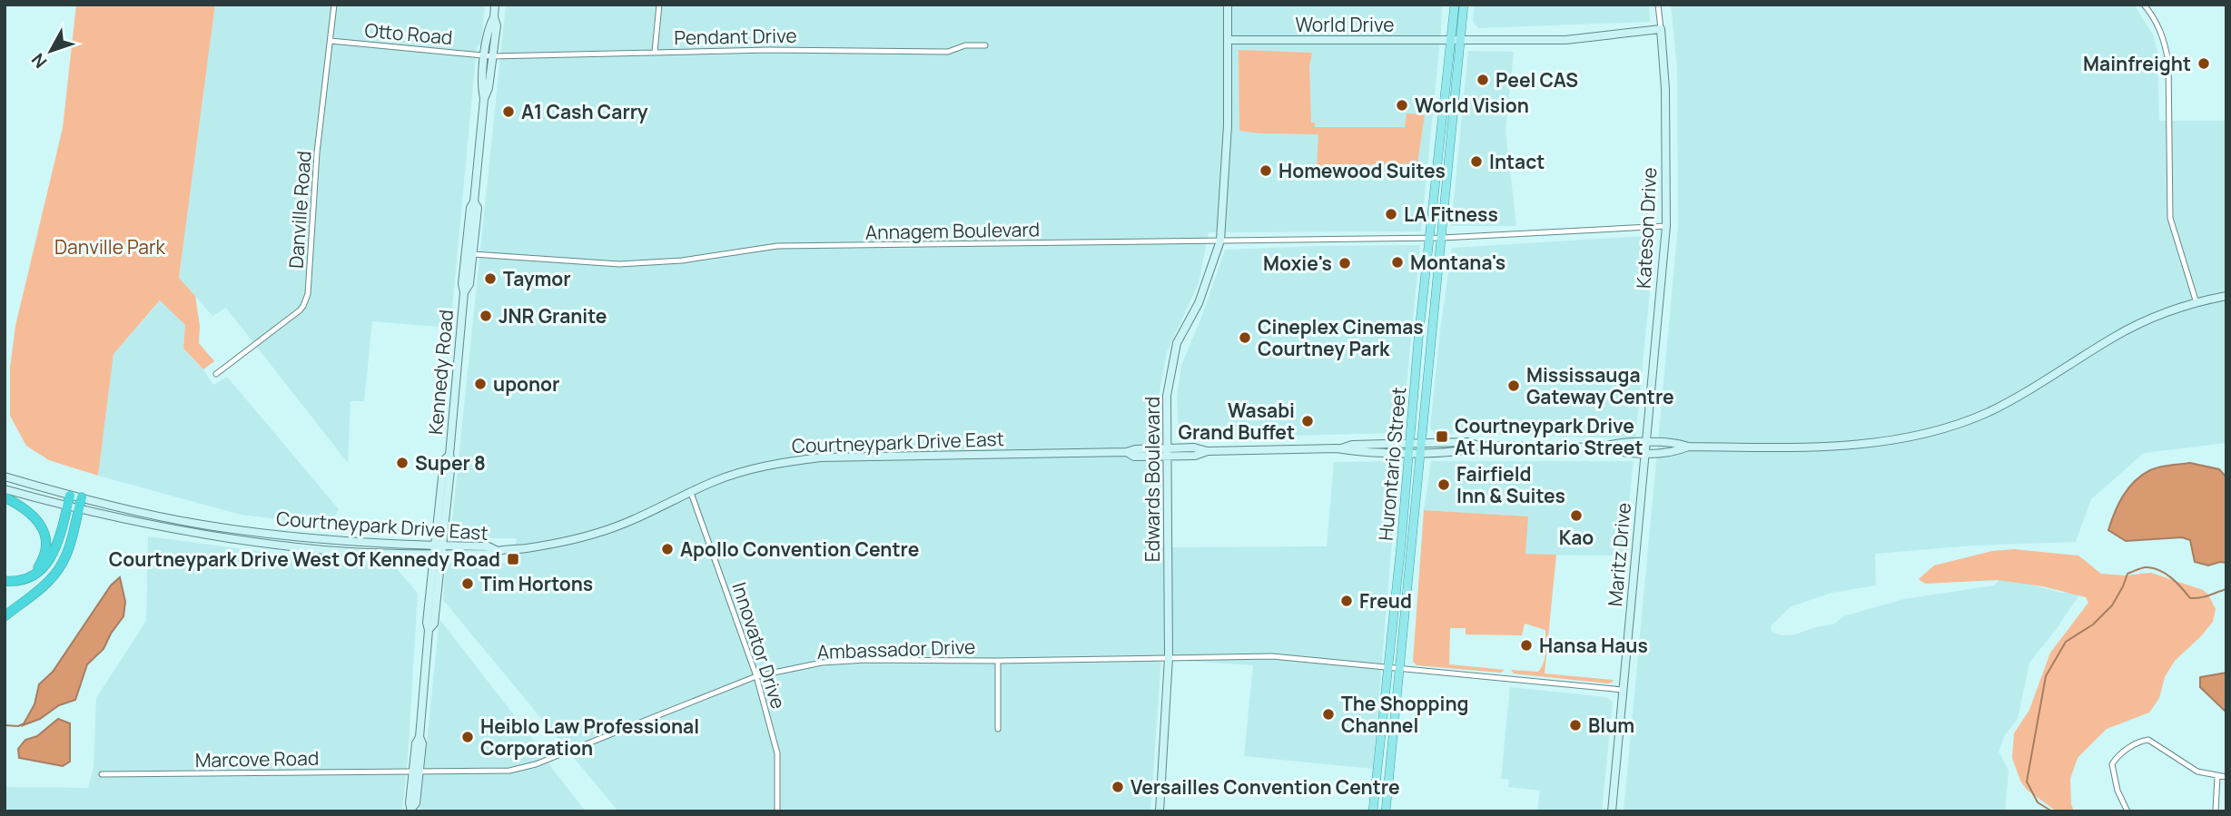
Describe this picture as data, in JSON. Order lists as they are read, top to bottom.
{
  "streets": {
    "main road": [
      "World Drive",
      "Kateson Drive",
      "Kennedy Road",
      "Courtneypark Drive East",
      "Hurontario Street",
      "Edwards Boulevard",
      "Maritz Drive"
    ],
    "street": [
      "Otto Road",
      "Pendant Drive",
      "Danville Road",
      "Annagem Boulevard",
      "Innovator Drive",
      "Ambassador Drive",
      "Marcove Road"
    ]
  },
  "crossings": [
    ["World Drive", "Kateson Drive"],
    ["World Drive", "Hurontario Street"],
    ["World Drive", "Edwards Boulevard"],
    ["Otto Road", "Pendant Drive"],
    ["Otto Road", "Danville Road"],
    ["Otto Road", "Kennedy Road"],
    ["Pendant Drive", "Kennedy Road"],
    ["Kateson Drive", "Annagem Boulevard"],
    ["Kateson Drive", "Maritz Drive"],
    ["Annagem Boulevard", "Kennedy Road"],
    ["Annagem Boulevard", "Hurontario Street"],
    ["Annagem Boulevard", "Edwards Boulevard"],
    ["Kennedy Road", "Courtneypark Drive East"],
    ["Kennedy Road", "Ambassador Drive"],
    ["Kennedy Road", "Marcove Road"],
    ["Courtneypark Drive East", "Hurontario Street"],
    ["Courtneypark Drive East", "Edwards Boulevard"],
    ["Courtneypark Drive East", "Innovator Drive"],
    ["Hurontario Street", "Ambassador Drive"],
    ["Edwards Boulevard", "Ambassador Drive"],
    ["Maritz Drive", "Ambassador Drive"],
    ["Innovator Drive", "Ambassador Drive"],
    ["Ambassador Drive", "Marcove Road"]
  ],
  "parks": ["Danville Park"],
  "places": {
    "other": [
      "Mainfreight",
      "Peel CAS",
      "World Vision",
      "A1 Cash Carry",
      "Intact",
      "Homewood Suites",
      "LA Fitness",
      "Montana's",
      "Moxie's",
      "Taymor",
      "JNR Granite",
      "Cineplex Cinemas Courtney Park",
      "uponor",
      "Mississauga Gateway Centre",
      "Wasabi Grand Buffet",
      "Super 8",
      "Fairfield Inn & Suites",
      "Kao",
      "Apollo Convention Centre",
      "Tim Hortons",
      "Freud",
      "Hansa Haus",
      "The Shopping Channel",
      "Blum",
      "Heiblo Law Professional Corporation",
      "Versailles Convention Centre"
    ],
    "transit": ["Courtneypark Drive At Hurontario Street", "Courtneypark Drive West Of Kennedy Road"]
  },
  "north": "bottom left"
}
